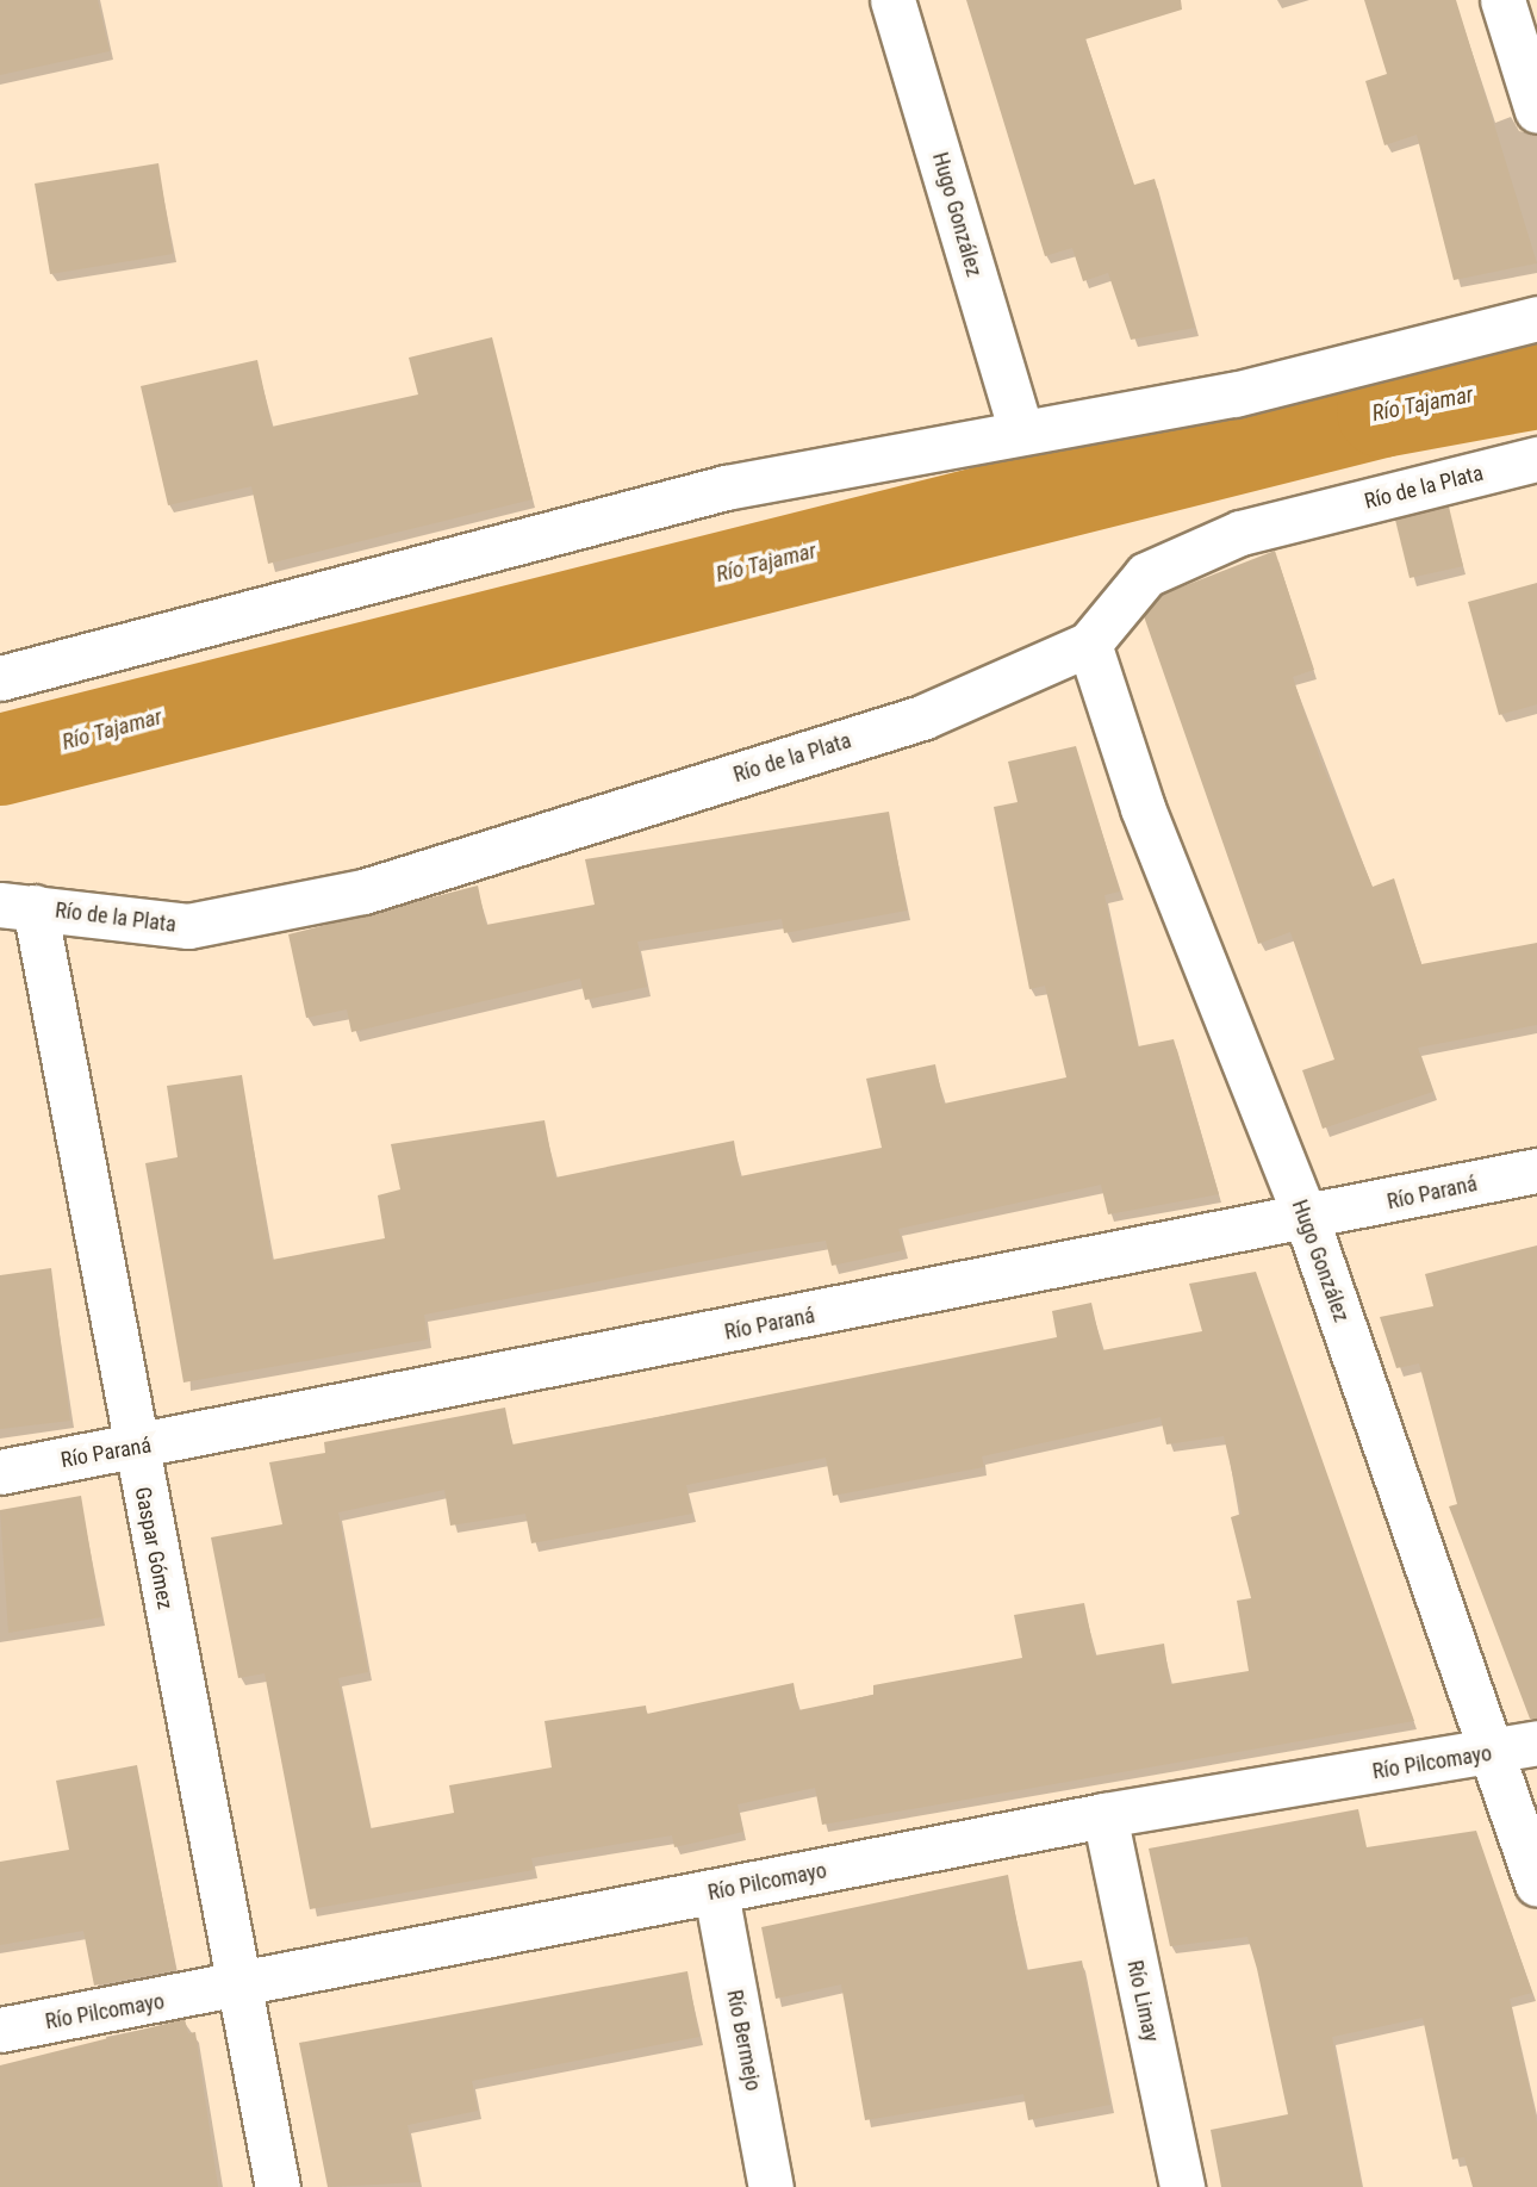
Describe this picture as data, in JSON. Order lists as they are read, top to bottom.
{
  "streets": {
    "street": [
      "Hugo González",
      "Río de la Plata",
      "Río Paraná",
      "Gaspar Gómez",
      "Río Pilcomayo",
      "Río Limay",
      "Río Bermejo"
    ]
  },
  "crossings": [
    ["Hugo González", "Río de la Plata"],
    ["Hugo González", "Río Paraná"],
    ["Hugo González", "Río Pilcomayo"],
    ["Río de la Plata", "Gaspar Gómez"],
    ["Río Paraná", "Gaspar Gómez"],
    ["Gaspar Gómez", "Río Pilcomayo"],
    ["Río Pilcomayo", "Río Limay"],
    ["Río Pilcomayo", "Río Bermejo"]
  ],
  "water": ["Río Tajamar"]
}
